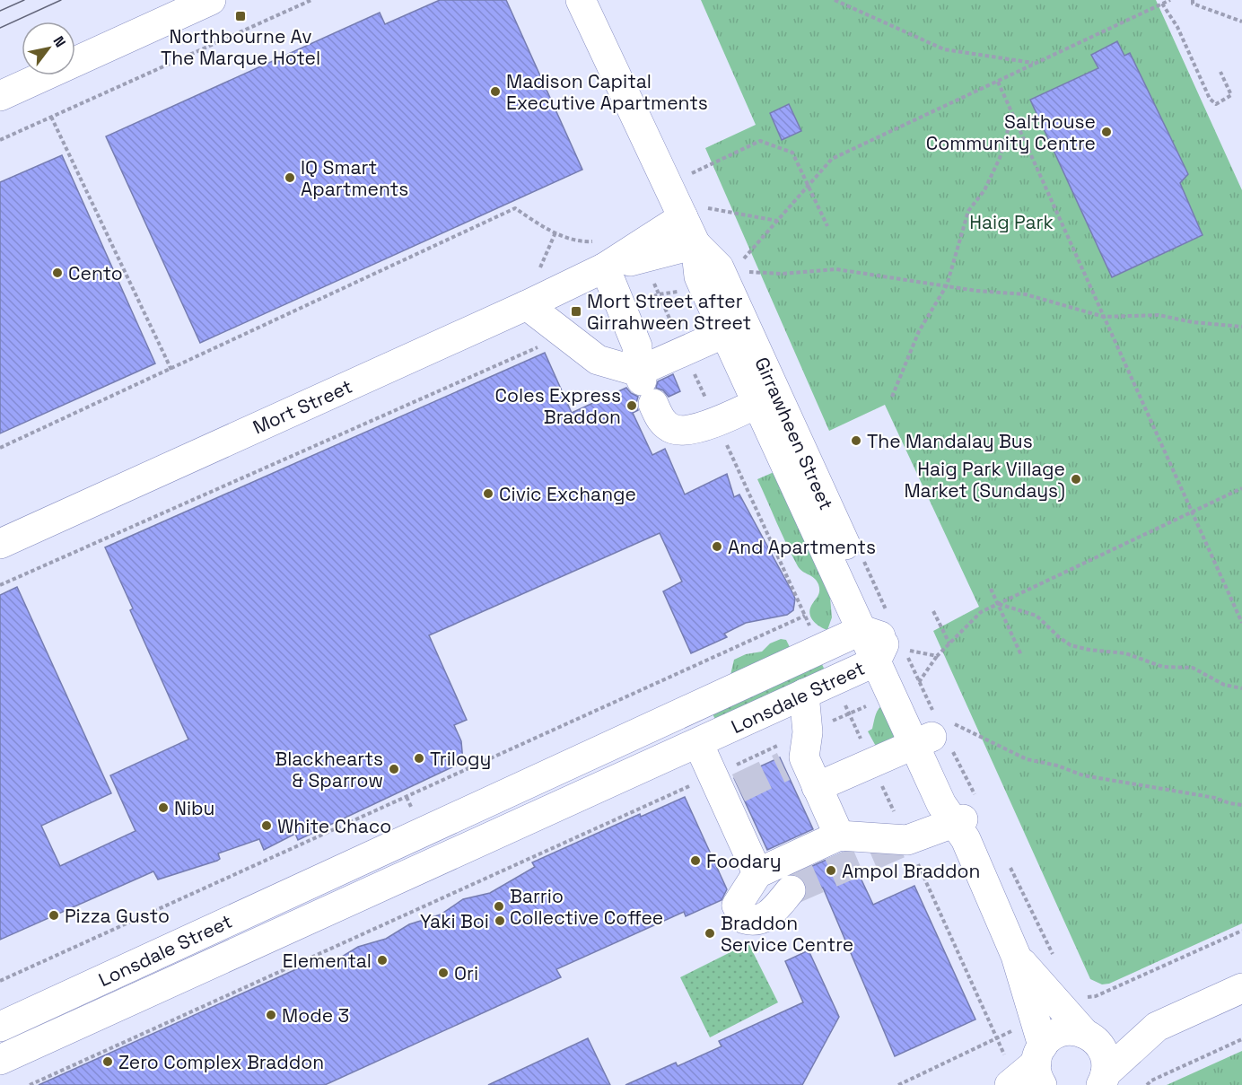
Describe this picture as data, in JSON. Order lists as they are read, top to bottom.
{
  "streets": {
    "main road": ["Mort Street", "Girrawheen Street", "Lonsdale Street"]
  },
  "crossings": [
    ["Mort Street", "Girrawheen Street"],
    ["Girrawheen Street", "Lonsdale Street"]
  ],
  "parks": ["Haig Park"],
  "places": {
    "transit": ["Northbourne Av The Marque Hotel", "Mort Street after Girrahween Street"],
    "other": [
      "Madison Capital Executive Apartments",
      "Salthouse Community Centre",
      "IQ Smart Apartments",
      "Cento",
      "Coles Express Braddon",
      "The Mandalay Bus",
      "Haig Park Village Market (Sundays)",
      "Civic Exchange",
      "And Apartments",
      "Trilogy",
      "Blackhearts & Sparrow",
      "Nibu",
      "White Chaco",
      "Foodary",
      "Ampol Braddon",
      "Barrio Collective Coffee",
      "Pizza Gusto",
      "Yaki Boi",
      "Braddon Service Centre",
      "Elemental",
      "Ori",
      "Mode 3",
      "Zero Complex Braddon"
    ]
  },
  "north": "top right"
}
